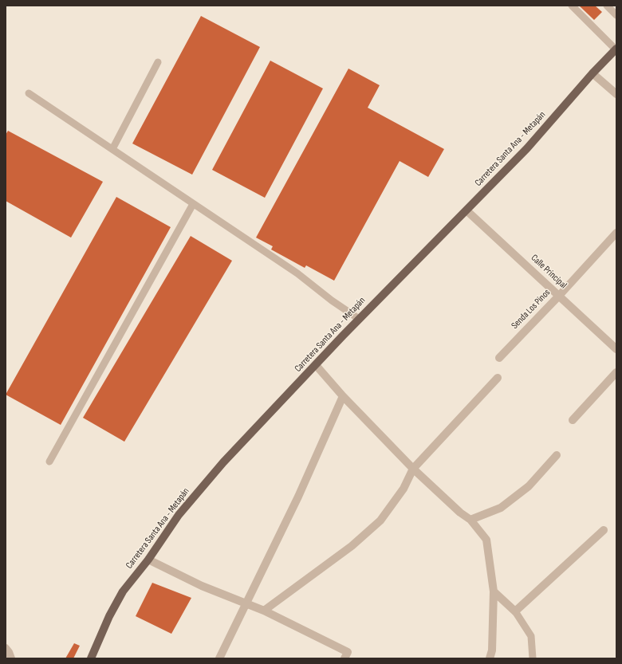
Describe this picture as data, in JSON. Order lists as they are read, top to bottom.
{
  "streets": {
    "main road": ["Carretera Santa Ana - Metapán"],
    "street": ["Calle Principal", "Senda Los Pinos"]
  },
  "crossings": [
    ["Carretera Santa Ana - Metapán", "Calle Principal"],
    ["Calle Principal", "Senda Los Pinos"]
  ]
}
